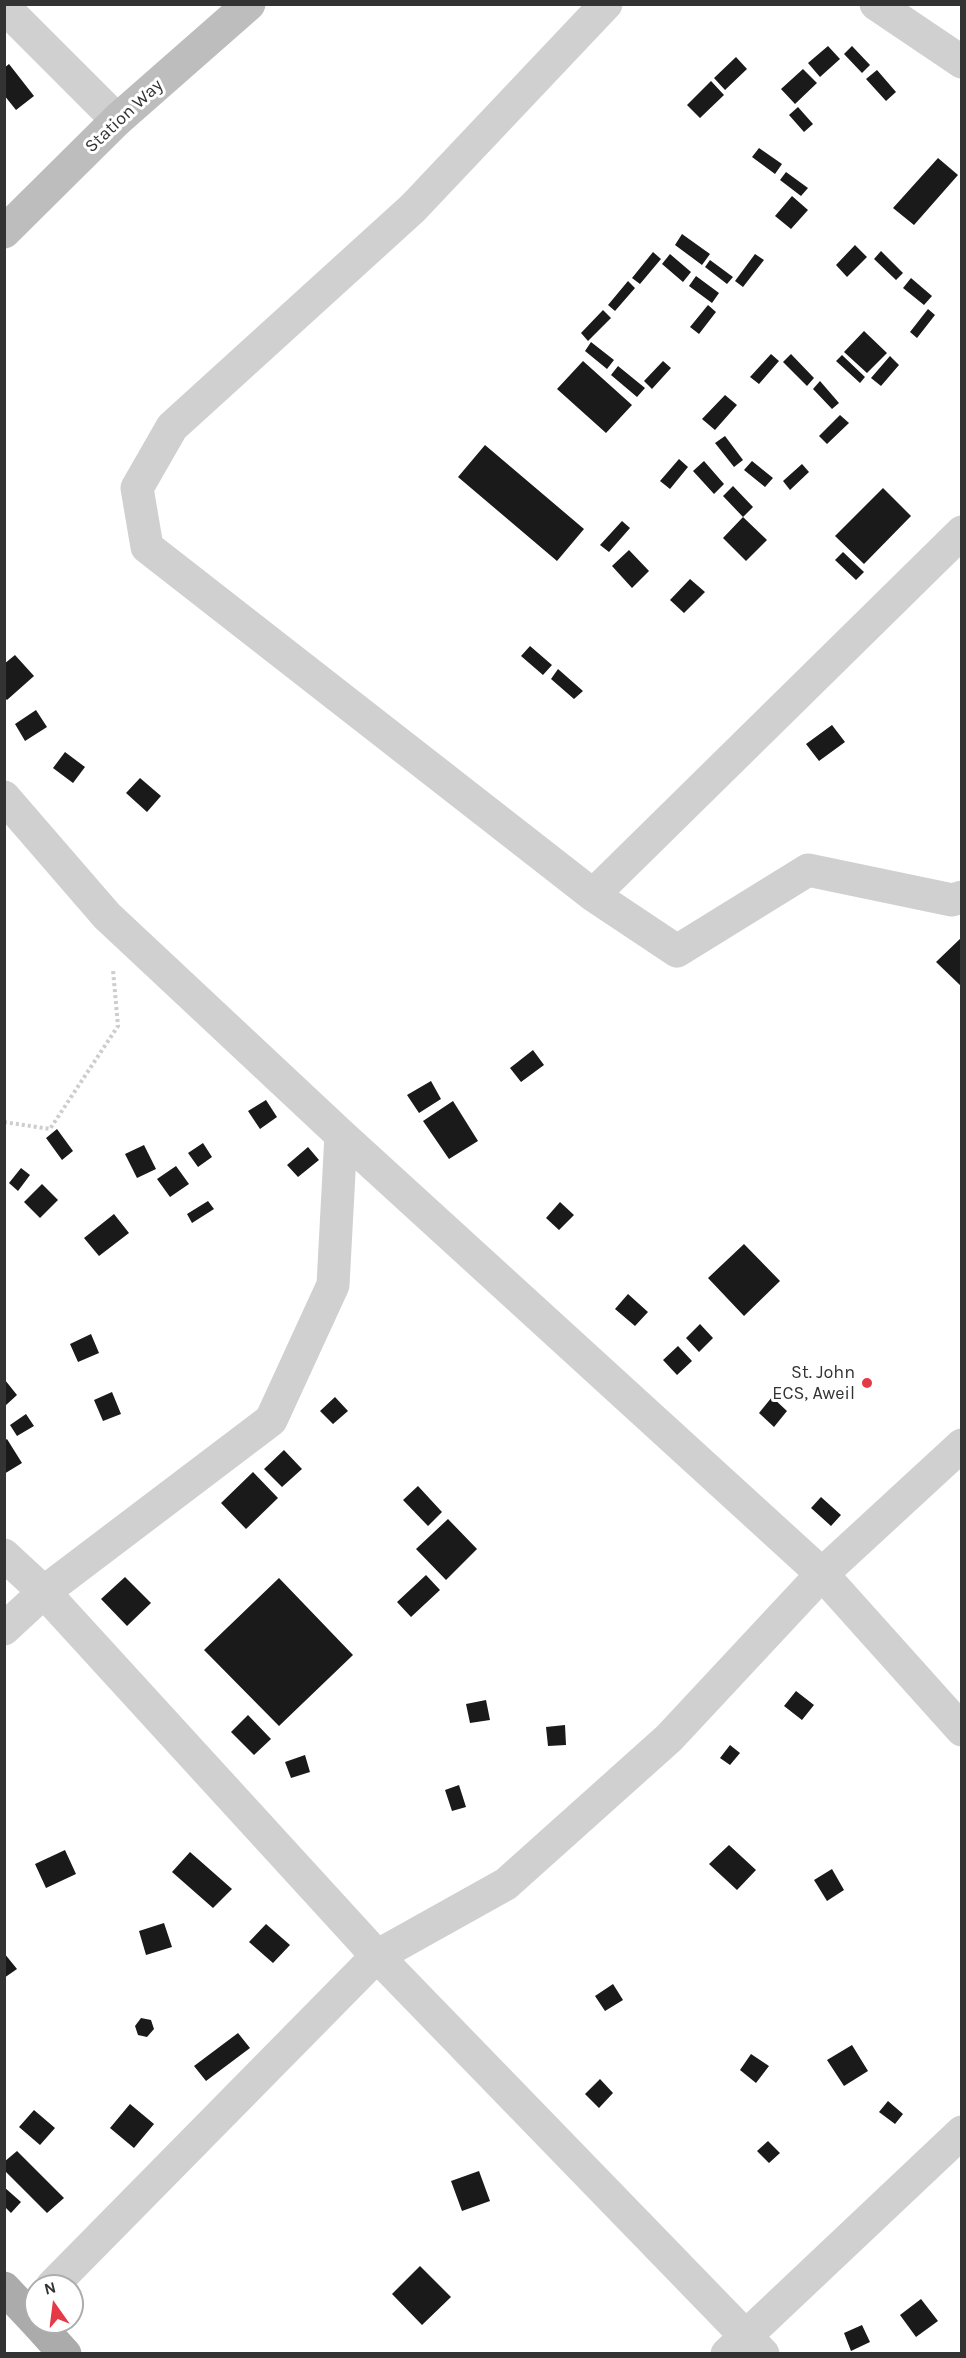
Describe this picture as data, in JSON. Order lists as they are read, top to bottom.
{
  "streets": {
    "main road": ["Station Way"]
  },
  "places": ["St. John ECS, Aweil"],
  "north": "top"
}
